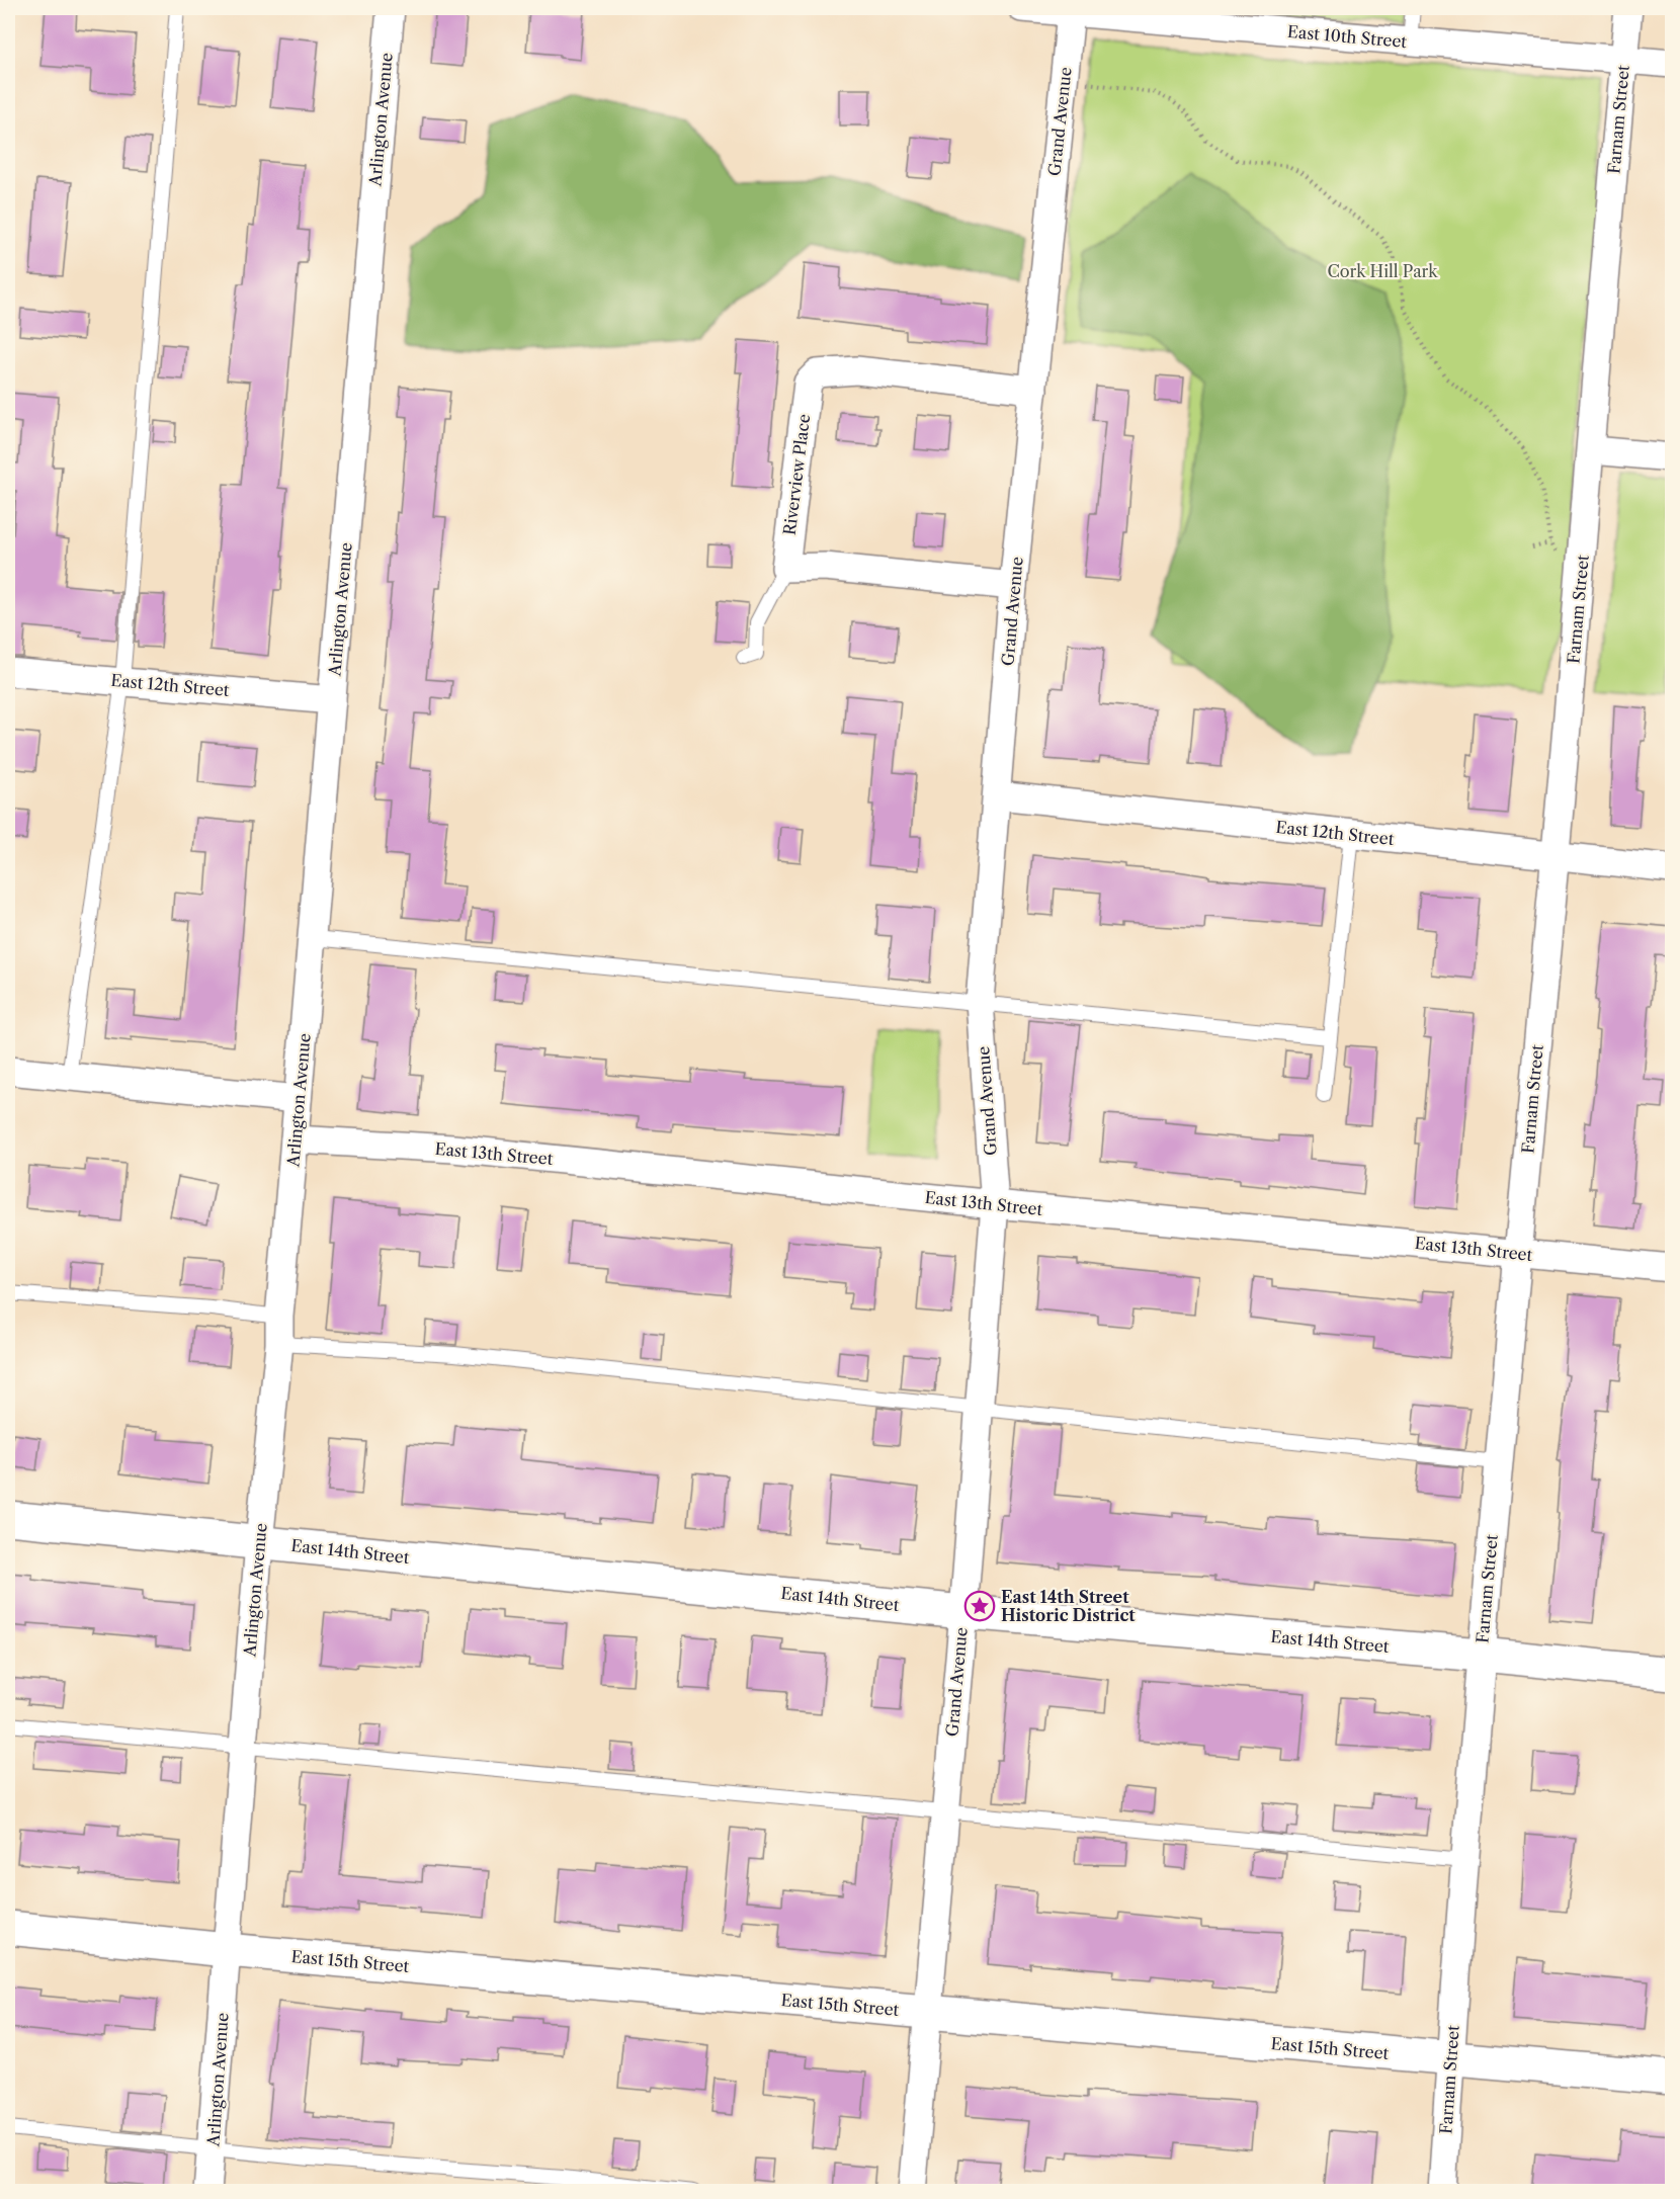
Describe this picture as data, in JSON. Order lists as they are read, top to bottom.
{
  "streets": {
    "street": [
      "East 10th Street",
      "Arlington Avenue",
      "Farnam Street",
      "Grand Avenue",
      "Riverview Place",
      "East 12th Street",
      "East 13th Street",
      "East 14th Street",
      "East 15th Street"
    ]
  },
  "crossings": [
    ["East 10th Street", "Farnam Street"],
    ["East 10th Street", "Grand Avenue"],
    ["Arlington Avenue", "East 12th Street"],
    ["Arlington Avenue", "East 13th Street"],
    ["Arlington Avenue", "East 14th Street"],
    ["Arlington Avenue", "East 15th Street"],
    ["Farnam Street", "East 12th Street"],
    ["Farnam Street", "East 13th Street"],
    ["Farnam Street", "East 14th Street"],
    ["Farnam Street", "East 15th Street"],
    ["Grand Avenue", "Riverview Place"],
    ["Grand Avenue", "East 12th Street"],
    ["Grand Avenue", "East 13th Street"],
    ["Grand Avenue", "East 14th Street"],
    ["Grand Avenue", "East 15th Street"]
  ],
  "parks": ["Cork Hill Park"],
  "places": {
    "place": ["East 14th Street Historic District"]
  }
}
